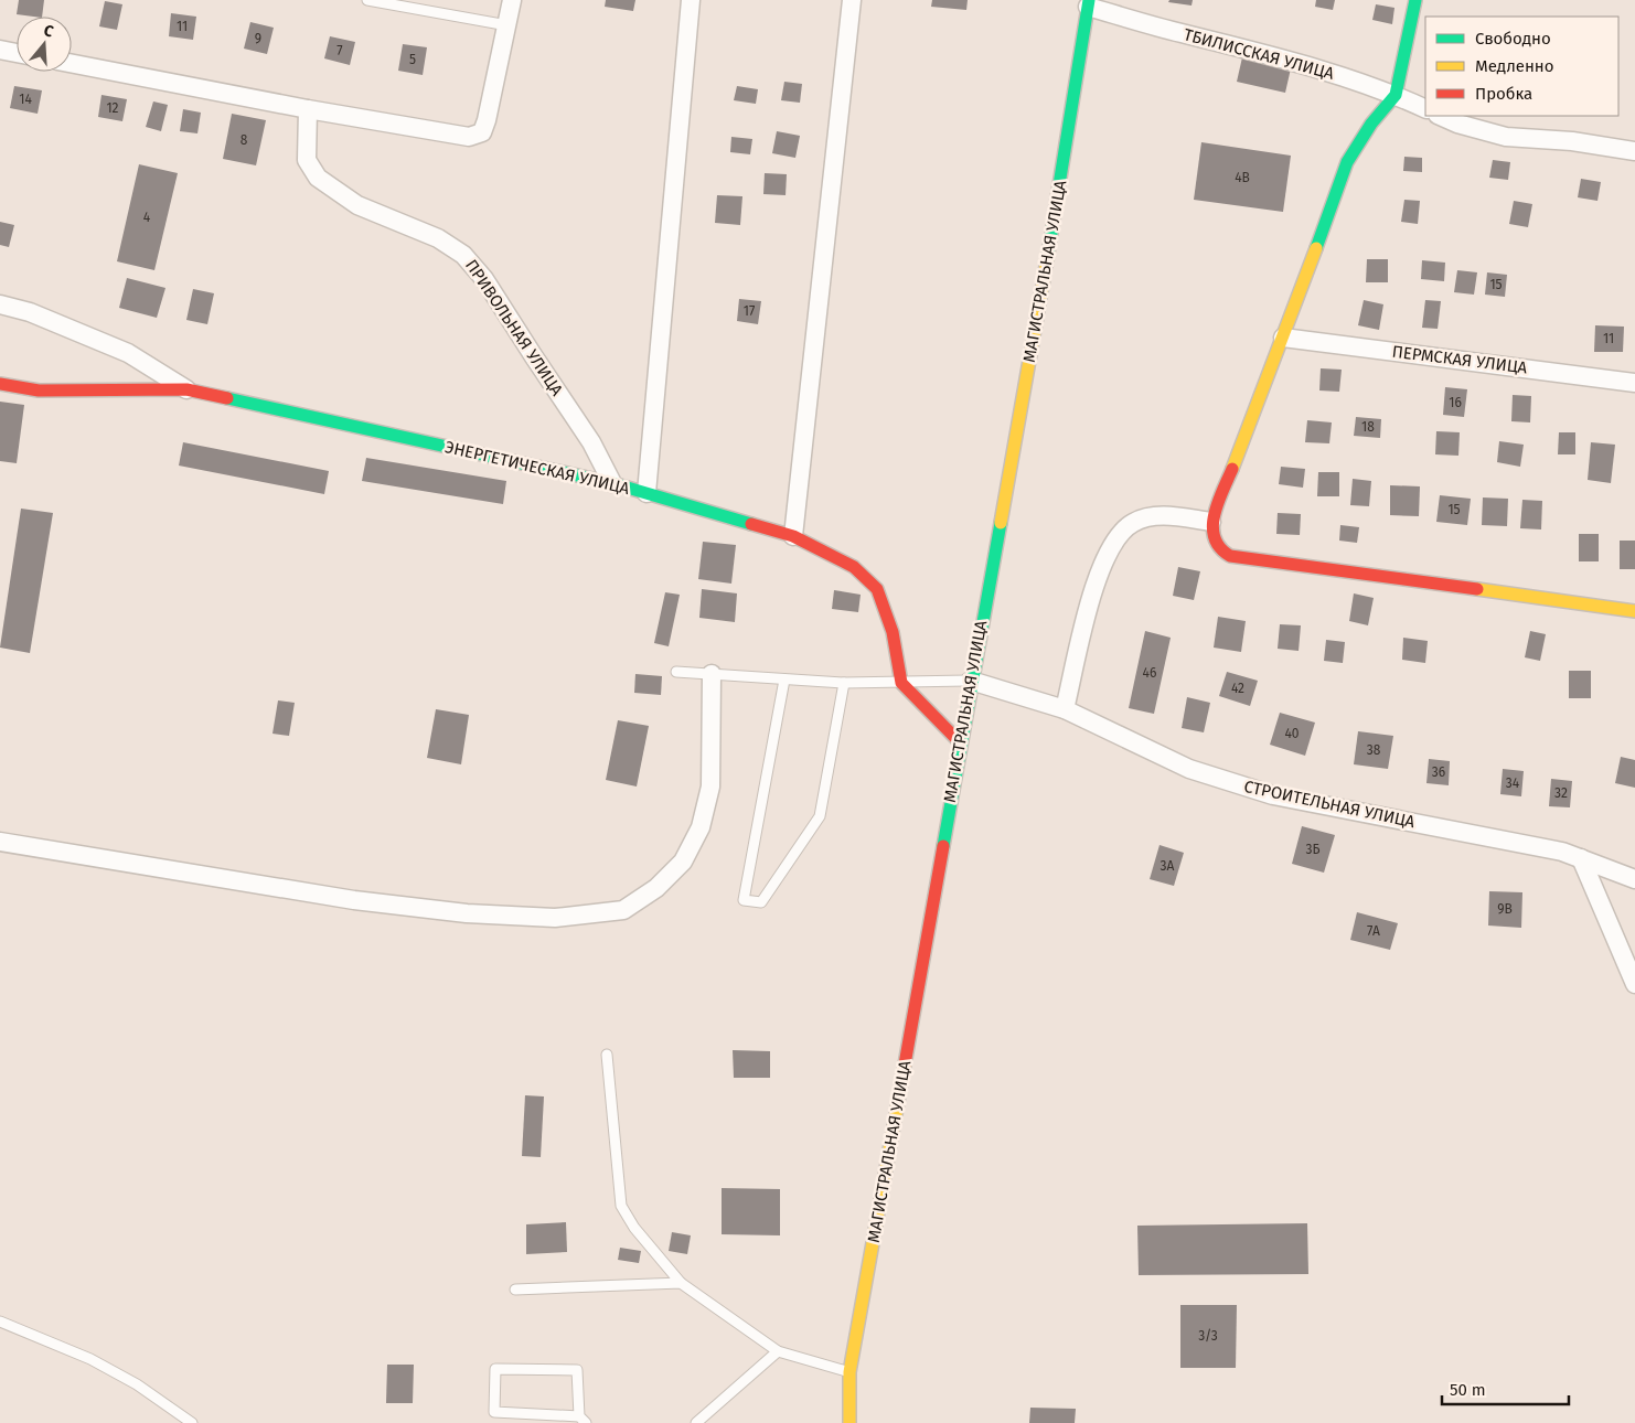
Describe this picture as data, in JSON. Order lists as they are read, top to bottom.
{
  "streets": {
    "main road": ["МАГИСТРАЛЬНАЯ УЛИЦА", "ЭНЕРГЕТИЧЕСКАЯ УЛИЦА"],
    "street": [
      "ТБИЛИССКАЯ УЛИЦА",
      "ПРИВОЛЬНАЯ УЛИЦА",
      "ПЕРМСКАЯ УЛИЦА",
      "СТРОИТЕЛЬНАЯ УЛИЦА"
    ]
  },
  "crossings": [
    ["ТБИЛИССКАЯ УЛИЦА", "МАГИСТРАЛЬНАЯ УЛИЦА"],
    ["МАГИСТРАЛЬНАЯ УЛИЦА", "СТРОИТЕЛЬНАЯ УЛИЦА"],
    ["ПРИВОЛЬНАЯ УЛИЦА", "ЭНЕРГЕТИЧЕСКАЯ УЛИЦА"]
  ],
  "house_numbers": [
    "11",
    "9",
    "7",
    "5",
    "14",
    "12",
    "8",
    "4В",
    "4",
    "15",
    "17",
    "11",
    "16",
    "18",
    "15",
    "46",
    "42",
    "40",
    "38",
    "36",
    "34",
    "32",
    "3Б",
    "3А",
    "9В",
    "7А",
    "3/3"
  ],
  "legend": ["Свободно", "Медленно", "Пробка"],
  "scale_bar": "50 m",
  "north": "top"
}
